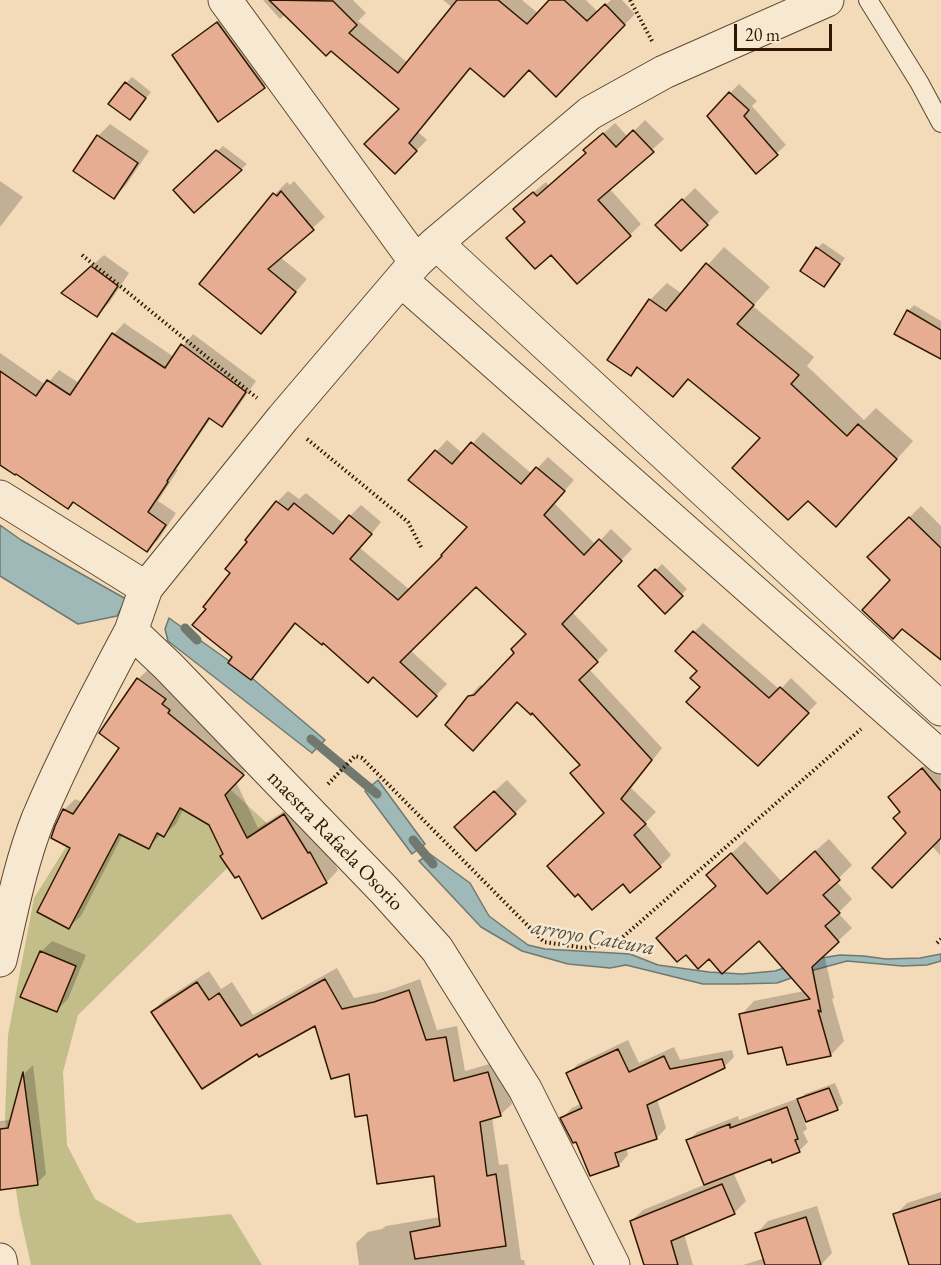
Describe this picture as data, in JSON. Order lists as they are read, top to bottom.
{
  "streets": {
    "street": ["maestra Rafaela Osorio"]
  },
  "water": ["arroyo Cateura"],
  "scale_bar": "20 m"
}
